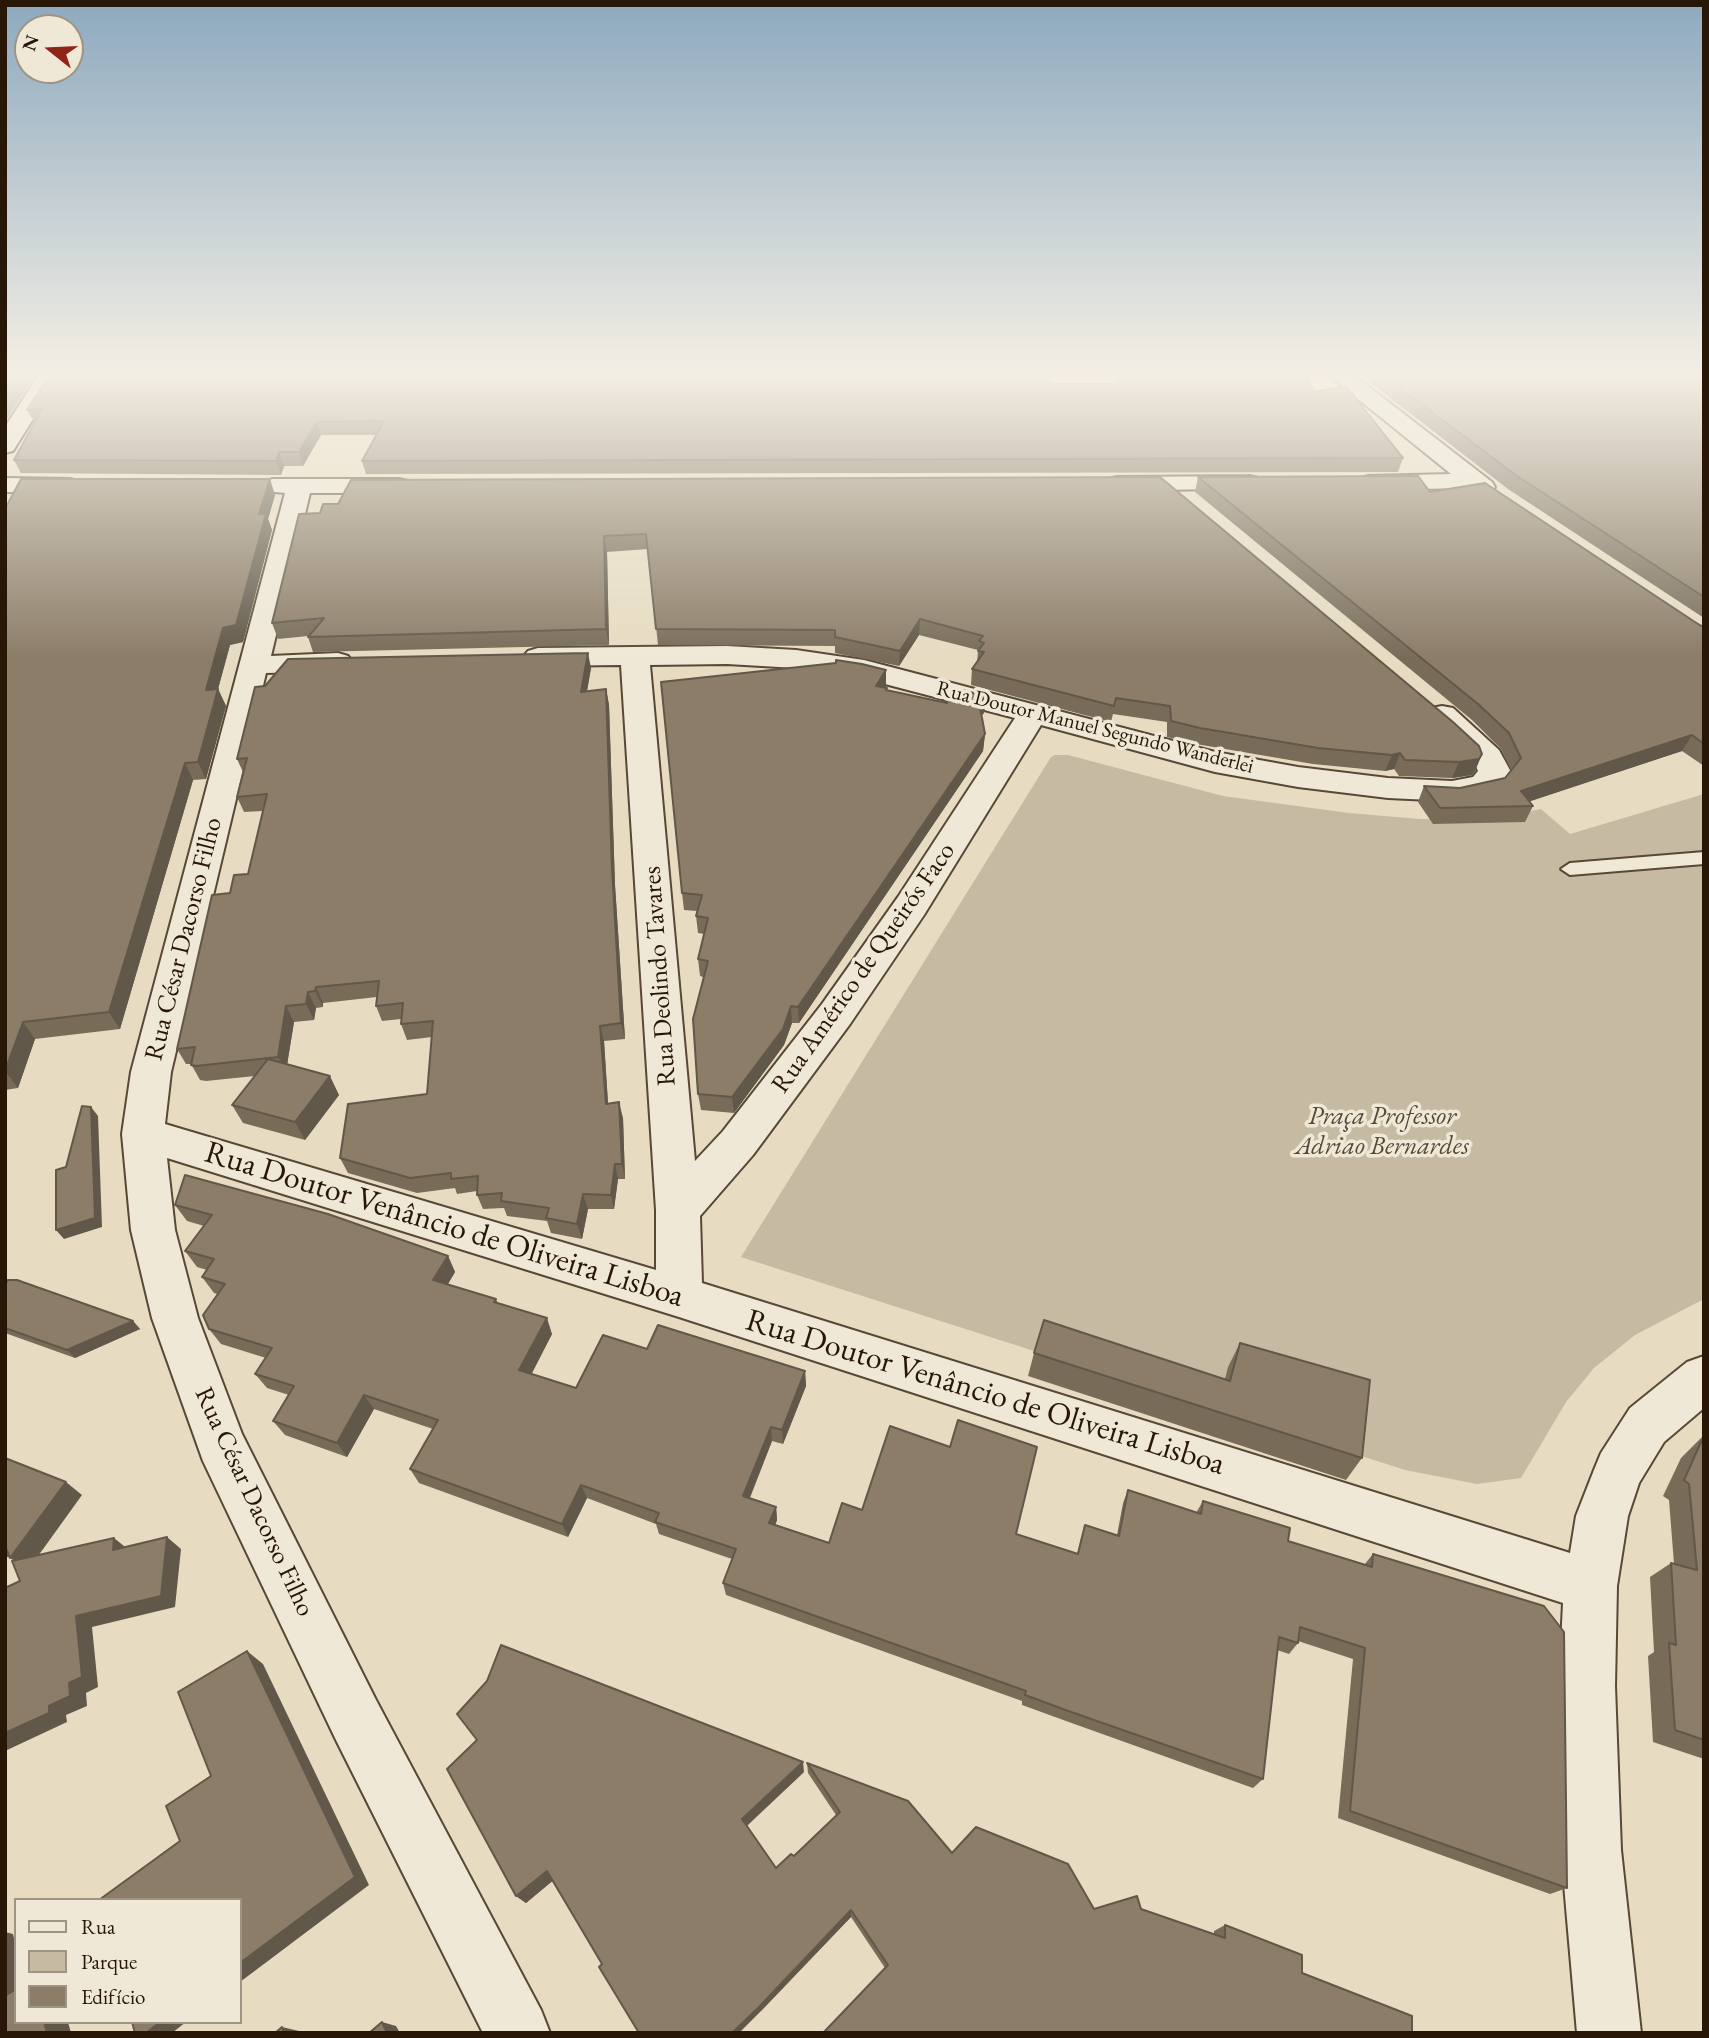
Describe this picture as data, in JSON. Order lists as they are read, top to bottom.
{
  "streets": {
    "street": [
      "Rua Doutor Manuel Segundo Wanderlei",
      "Rua César Dacorso Filho",
      "Rua Américo de Queirós Faco",
      "Rua Deolindo Tavares",
      "Rua Doutor Venâncio de Oliveira Lisboa"
    ]
  },
  "crossings": [
    ["Rua Doutor Manuel Segundo Wanderlei", "Rua Américo de Queirós Faco"],
    ["Rua Doutor Manuel Segundo Wanderlei", "Rua Deolindo Tavares"],
    ["Rua César Dacorso Filho", "Rua Doutor Venâncio de Oliveira Lisboa"],
    ["Rua Américo de Queirós Faco", "Rua Deolindo Tavares"],
    ["Rua Deolindo Tavares", "Rua Doutor Venâncio de Oliveira Lisboa"]
  ],
  "parks": ["Praça Professor Adriao Bernardes"],
  "legend": ["Rua", "Parque", "Edifício"],
  "north": "left"
}
